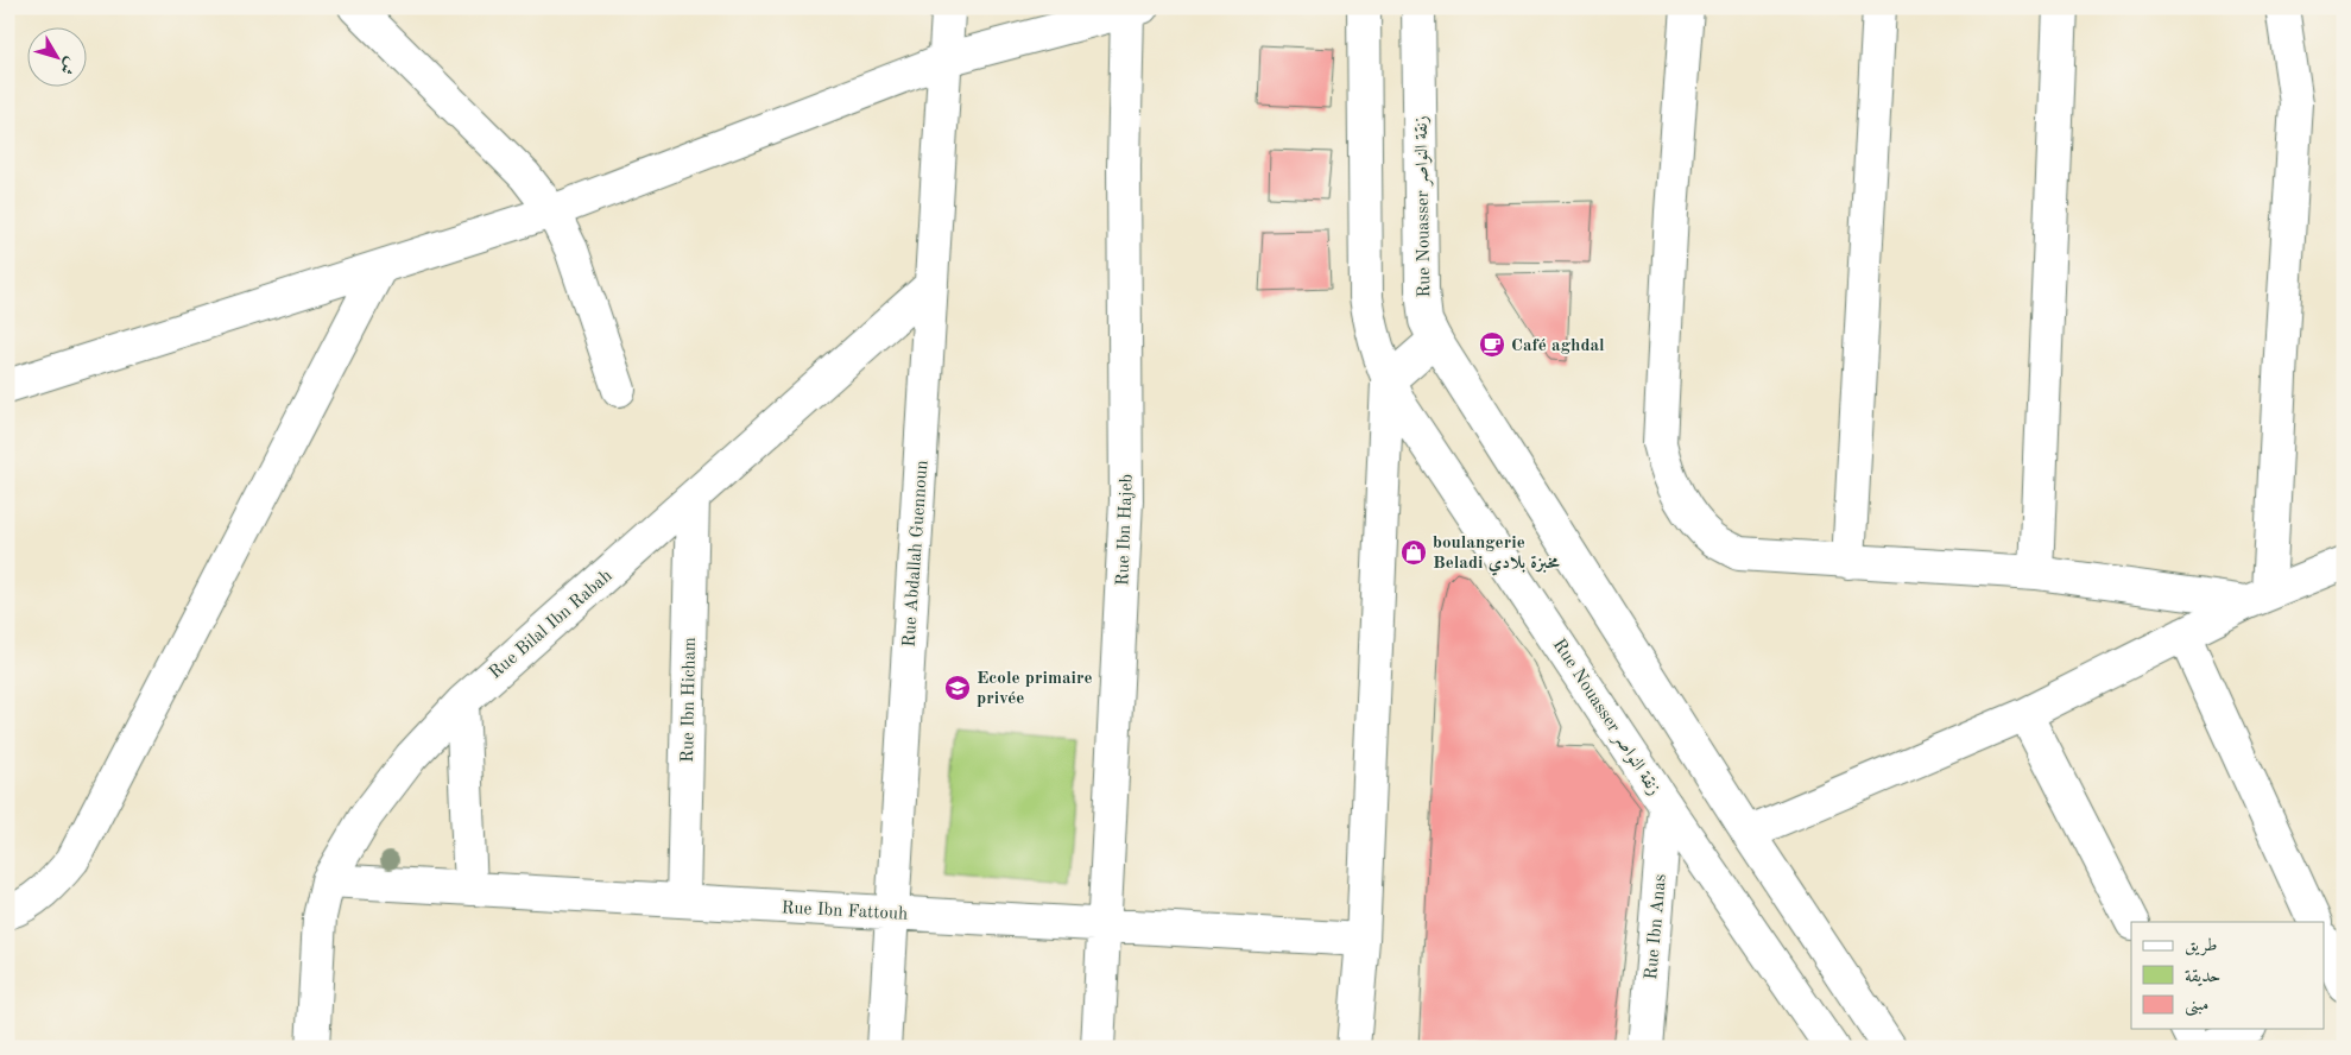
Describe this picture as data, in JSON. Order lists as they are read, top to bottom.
{
  "streets": {
    "street": [
      "Rue Nouasser زنقة النواصر",
      "Rue Ibn Hajeb",
      "Rue Abdallah Guennoun",
      "Rue Bilal Ibn Rabah",
      "Rue Ibn Hicham",
      "Rue Ibn Fattouh",
      "Rue Ibn Anas"
    ]
  },
  "crossings": [
    ["Rue Nouasser زنقة النواصر", "Rue Ibn Fattouh"],
    ["Rue Nouasser زنقة النواصر", "Rue Ibn Anas"],
    ["Rue Ibn Hajeb", "Rue Ibn Fattouh"],
    ["Rue Abdallah Guennoun", "Rue Bilal Ibn Rabah"],
    ["Rue Abdallah Guennoun", "Rue Ibn Fattouh"],
    ["Rue Bilal Ibn Rabah", "Rue Ibn Hicham"],
    ["Rue Bilal Ibn Rabah", "Rue Ibn Fattouh"],
    ["Rue Ibn Hicham", "Rue Ibn Fattouh"]
  ],
  "places": {
    "cafe": ["Café aghdal"],
    "shop": ["boulangerie Beladi مخبزة بلادي"],
    "school or university": ["Ecole primaire privée"]
  },
  "legend": ["طريق", "حديقة", "مبنى"],
  "north": "bottom right"
}
